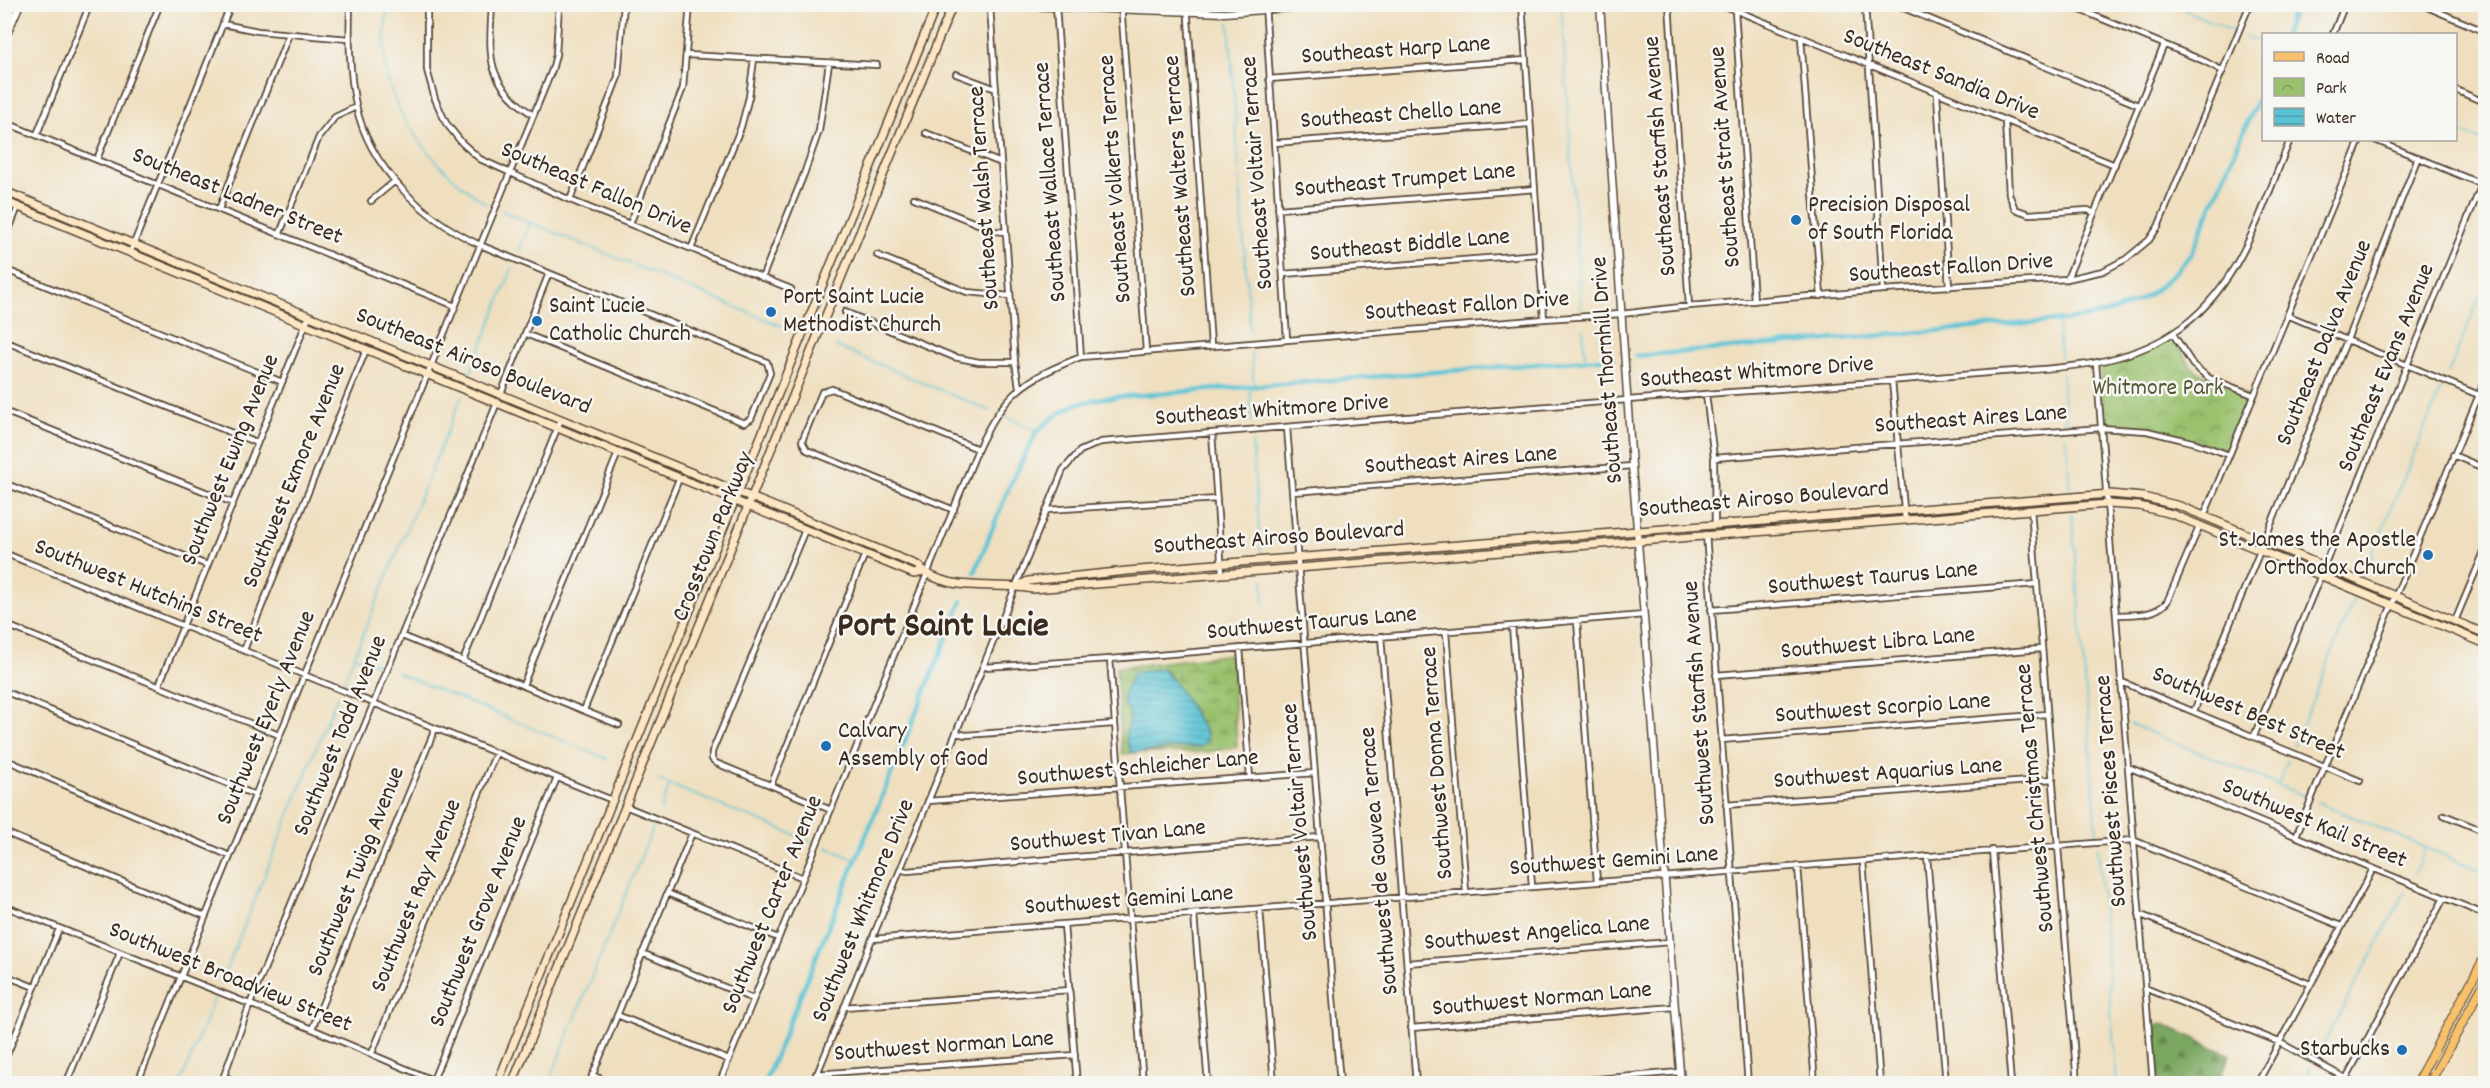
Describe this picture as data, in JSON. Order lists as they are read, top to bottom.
{
  "streets": {
    "main road": ["Southeast Airoso Boulevard", "Crosstown Parkway"],
    "street": [
      "Southeast Harp Lane",
      "Southeast Sandia Drive",
      "Southeast Chello Lane",
      "Southeast Starfish Avenue",
      "Southeast Strait Avenue",
      "Southeast Voltair Terrace",
      "Southeast Walters Terrace",
      "Southeast Volkerts Terrace",
      "Southeast Trumpet Lane",
      "Southeast Wallace Terrace",
      "Southeast Fallon Drive",
      "Southeast Ladner Street",
      "Southeast Walsh Terrace",
      "Southeast Biddle Lane",
      "Southeast Dalva Avenue",
      "Southeast Evans Avenue",
      "Southeast Thornhill Drive",
      "Southeast Whitmore Drive",
      "Southeast Aires Lane",
      "Southwest Ewing Avenue",
      "Southwest Exmore Avenue",
      "Southwest Taurus Lane",
      "Southwest Hutchins Street",
      "Southwest Libra Lane",
      "Southwest Starfish Avenue",
      "Southwest Scorpio Lane",
      "Southwest Best Street",
      "Southwest Eyerly Avenue",
      "Southwest Todd Avenue",
      "Southwest Donna Terrace",
      "Southwest Schleicher Lane",
      "Southwest Aquarius Lane",
      "Southwest Pisces Terrace",
      "Southwest Christmas Terrace",
      "Southwest Voltair Terrace",
      "Southwest Kail Street",
      "Southwest Tivan Lane",
      "Southwest de Gouvea Terrace",
      "Southwest Gemini Lane",
      "Southwest Twigg Avenue",
      "Southwest Ray Avenue",
      "Southwest Carter Avenue",
      "Southwest Whitmore Drive",
      "Southwest Grove Avenue",
      "Southwest Angelica Lane",
      "Southwest Broadview Street",
      "Southwest Norman Lane"
    ]
  },
  "crossings": [
    ["Southeast Harp Lane", "Southeast Voltair Terrace"],
    ["Southeast Sandia Drive", "Southeast Strait Avenue"],
    ["Southeast Chello Lane", "Southeast Voltair Terrace"],
    ["Southeast Starfish Avenue", "Southeast Fallon Drive"],
    ["Southeast Strait Avenue", "Southeast Fallon Drive"],
    ["Southeast Voltair Terrace", "Southeast Trumpet Lane"],
    ["Southeast Voltair Terrace", "Southeast Fallon Drive"],
    ["Southeast Voltair Terrace", "Southeast Biddle Lane"],
    ["Southeast Walters Terrace", "Southeast Fallon Drive"],
    ["Southeast Volkerts Terrace", "Southeast Fallon Drive"],
    ["Southeast Wallace Terrace", "Southeast Fallon Drive"],
    ["Southeast Fallon Drive", "Southeast Walsh Terrace"],
    ["Southeast Fallon Drive", "Southeast Thornhill Drive"],
    ["Southeast Fallon Drive", "Southwest Eyerly Avenue"],
    ["Southeast Fallon Drive", "Southwest Carter Avenue"],
    ["Southeast Ladner Street", "Southwest Eyerly Avenue"],
    ["Southeast Dalva Avenue", "Southeast Airoso Boulevard"],
    ["Southeast Dalva Avenue", "Southwest Best Street"],
    ["Southeast Airoso Boulevard", "Southeast Evans Avenue"],
    ["Southeast Airoso Boulevard", "Southeast Thornhill Drive"],
    ["Southeast Airoso Boulevard", "Southeast Whitmore Drive"],
    ["Southeast Airoso Boulevard", "Southwest Ewing Avenue"],
    ["Southeast Airoso Boulevard", "Southwest Exmore Avenue"],
    ["Southeast Airoso Boulevard", "Crosstown Parkway"],
    ["Southeast Airoso Boulevard", "Southwest Starfish Avenue"],
    ["Southeast Airoso Boulevard", "Southwest Eyerly Avenue"],
    ["Southeast Airoso Boulevard", "Southwest Todd Avenue"],
    ["Southeast Airoso Boulevard", "Southwest Pisces Terrace"],
    ["Southeast Airoso Boulevard", "Southwest Christmas Terrace"],
    ["Southeast Airoso Boulevard", "Southwest Voltair Terrace"],
    ["Southeast Airoso Boulevard", "Southwest Carter Avenue"],
    ["Southeast Airoso Boulevard", "Southwest Whitmore Drive"],
    ["Southeast Thornhill Drive", "Southeast Whitmore Drive"],
    ["Southeast Thornhill Drive", "Southeast Aires Lane"],
    ["Southeast Thornhill Drive", "Southwest Taurus Lane"],
    ["Southeast Thornhill Drive", "Southwest Gemini Lane"],
    ["Southeast Thornhill Drive", "Southwest Angelica Lane"],
    ["Southeast Thornhill Drive", "Southwest Norman Lane"],
    ["Southeast Whitmore Drive", "Southwest Pisces Terrace"],
    ["Southeast Whitmore Drive", "Southwest Whitmore Drive"],
    ["Southeast Aires Lane", "Southwest Pisces Terrace"],
    ["Southwest Ewing Avenue", "Southwest Hutchins Street"],
    ["Southwest Exmore Avenue", "Southwest Hutchins Street"],
    ["Crosstown Parkway", "Southwest Hutchins Street"],
    ["Southwest Taurus Lane", "Southwest Starfish Avenue"],
    ["Southwest Taurus Lane", "Southwest Donna Terrace"],
    ["Southwest Taurus Lane", "Southwest Christmas Terrace"],
    ["Southwest Taurus Lane", "Southwest Voltair Terrace"],
    ["Southwest Taurus Lane", "Southwest de Gouvea Terrace"],
    ["Southwest Taurus Lane", "Southwest Whitmore Drive"],
    ["Southwest Hutchins Street", "Southwest Eyerly Avenue"],
    ["Southwest Hutchins Street", "Southwest Todd Avenue"],
    ["Southwest Hutchins Street", "Southwest Twigg Avenue"],
    ["Southwest Hutchins Street", "Southwest Ray Avenue"],
    ["Southwest Hutchins Street", "Southwest Grove Avenue"],
    ["Southwest Libra Lane", "Southwest Starfish Avenue"],
    ["Southwest Libra Lane", "Southwest Christmas Terrace"],
    ["Southwest Starfish Avenue", "Southwest Scorpio Lane"],
    ["Southwest Starfish Avenue", "Southwest Aquarius Lane"],
    ["Southwest Starfish Avenue", "Southwest Gemini Lane"],
    ["Southwest Scorpio Lane", "Southwest Christmas Terrace"],
    ["Southwest Best Street", "Southwest Pisces Terrace"],
    ["Southwest Eyerly Avenue", "Southwest Broadview Street"],
    ["Southwest Todd Avenue", "Southwest Broadview Street"],
    ["Southwest Donna Terrace", "Southwest Gemini Lane"],
    ["Southwest Schleicher Lane", "Southwest Voltair Terrace"],
    ["Southwest Schleicher Lane", "Southwest Whitmore Drive"],
    ["Southwest Aquarius Lane", "Southwest Christmas Terrace"],
    ["Southwest Pisces Terrace", "Southwest Kail Street"],
    ["Southwest Pisces Terrace", "Southwest Gemini Lane"],
    ["Southwest Christmas Terrace", "Southwest Gemini Lane"],
    ["Southwest Voltair Terrace", "Southwest Tivan Lane"],
    ["Southwest Voltair Terrace", "Southwest Gemini Lane"],
    ["Southwest Tivan Lane", "Southwest Whitmore Drive"],
    ["Southwest de Gouvea Terrace", "Southwest Gemini Lane"],
    ["Southwest de Gouvea Terrace", "Southwest Angelica Lane"],
    ["Southwest de Gouvea Terrace", "Southwest Norman Lane"],
    ["Southwest Gemini Lane", "Southwest Whitmore Drive"],
    ["Southwest Twigg Avenue", "Southwest Broadview Street"],
    ["Southwest Ray Avenue", "Southwest Broadview Street"],
    ["Southwest Whitmore Drive", "Southwest Norman Lane"],
    ["Southwest Grove Avenue", "Southwest Broadview Street"]
  ],
  "districts": ["Port Saint Lucie"],
  "parks": ["Whitmore Park"],
  "places": [
    "Precision Disposal of South Florida",
    "Port Saint Lucie Methodist Church",
    "Saint Lucie Catholic Church",
    "St. James the Apostle Orthodox Church",
    "Calvary Assembly of God",
    "Starbucks"
  ],
  "legend": ["Road", "Park", "Water"]
}
